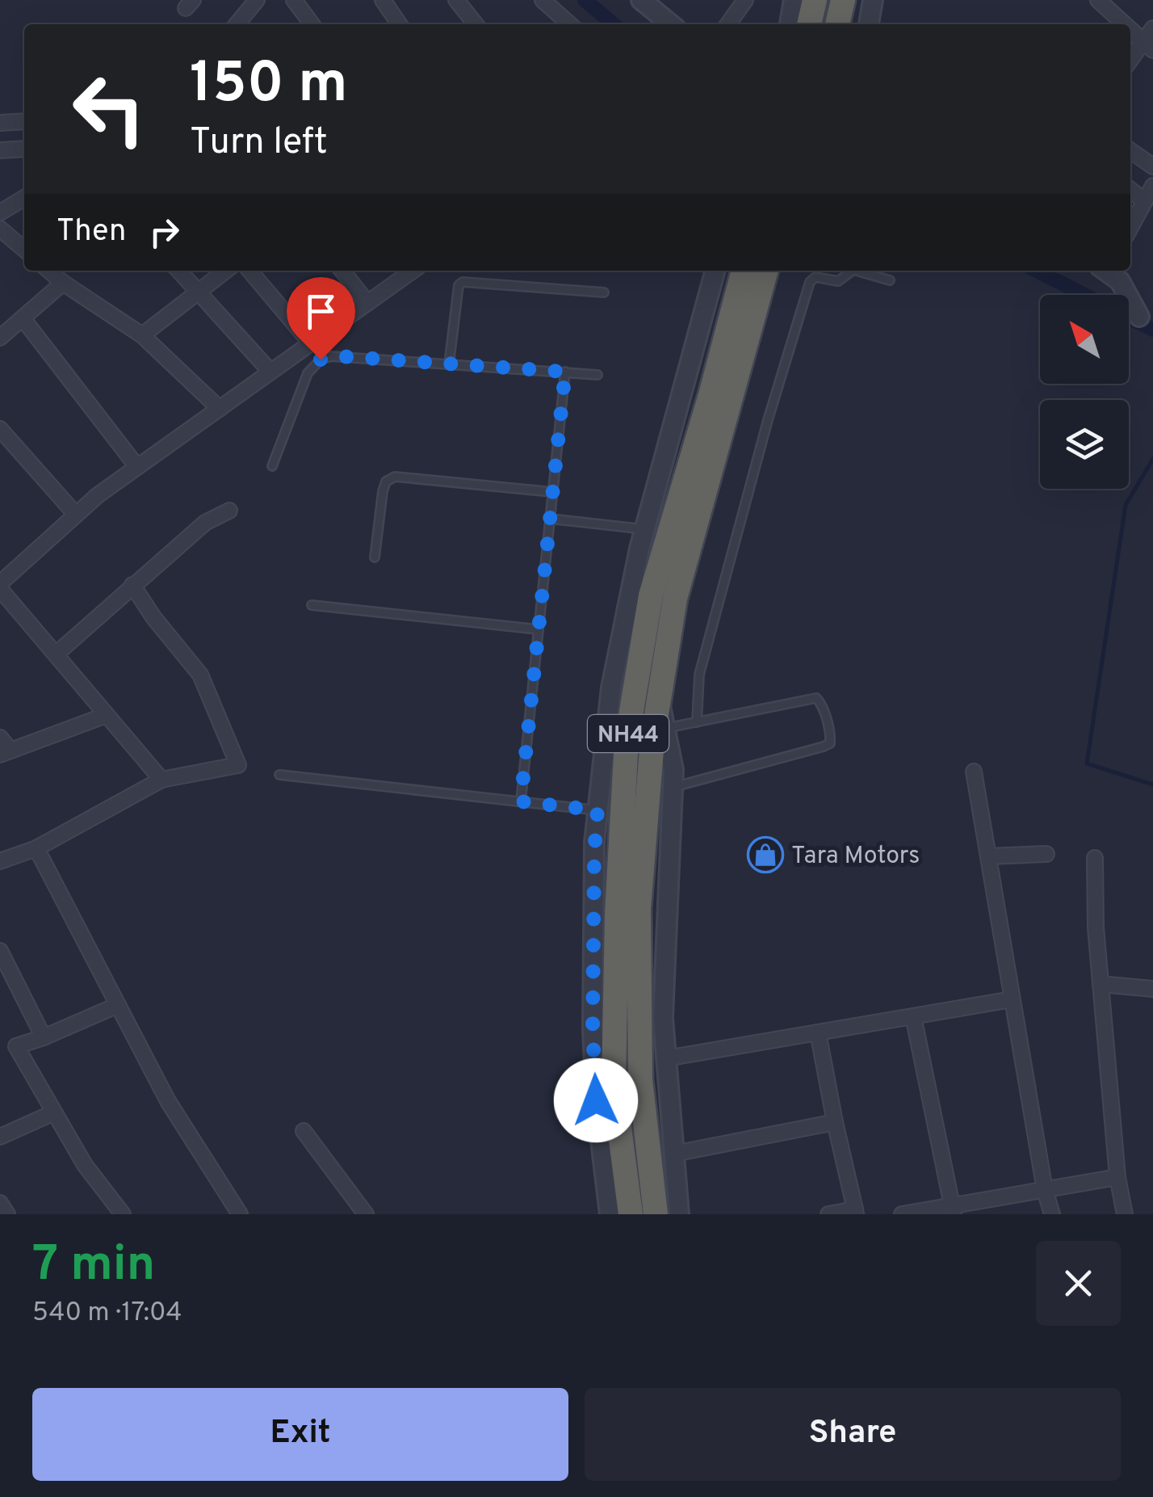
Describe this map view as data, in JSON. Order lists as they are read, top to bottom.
{
  "streets": {
    "highway": ["NH44"]
  },
  "places": {
    "shop": ["Tara Motors"]
  },
  "north": "top left",
  "page": {
    "turn": ["150 m", "Turn left"],
    "then": "Then",
    "heading": ["7 min", "540 m · 17:04"],
    "buttons": ["Exit", "Share"]
  }
}
